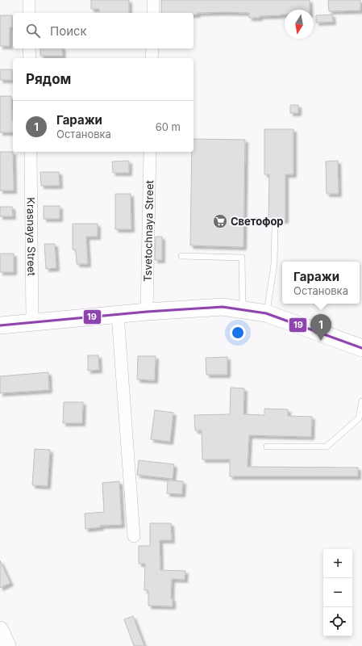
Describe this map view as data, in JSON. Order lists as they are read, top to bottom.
{
  "streets": {
    "street": ["Tsvetochnaya Street", "Krasnaya Street"]
  },
  "places": {
    "supermarket": ["Светофор"]
  },
  "lines": ["transit line 19"],
  "north": "bottom",
  "page": {
    "search": "Поиск",
    "heading": "Рядом",
    "list": [
      {
        "mark": "1",
        "name": "Гаражи",
        "note": "Остановка",
        "value": "60 m"
      }
    ],
    "popup": ["Гаражи", "Остановка"],
    "pins": "1",
    "map_buttons": ["+", "−"]
  }
}
